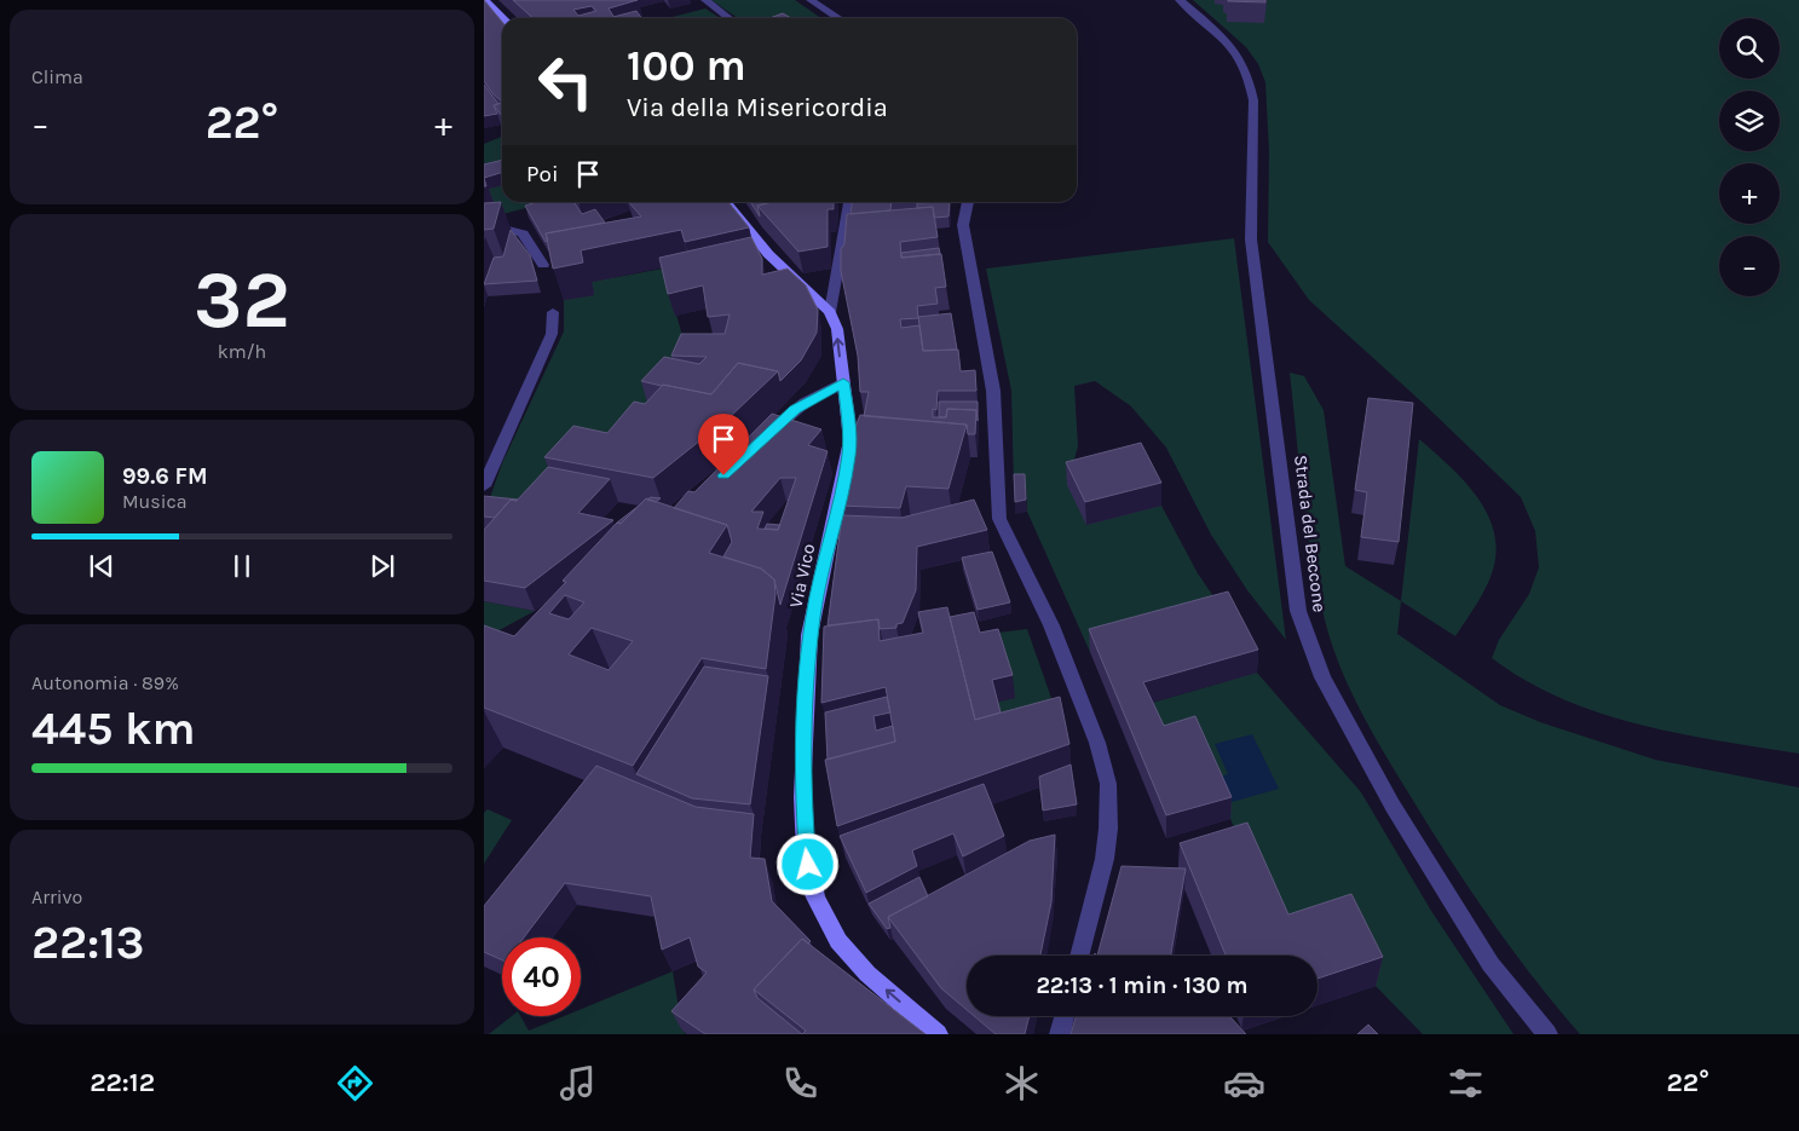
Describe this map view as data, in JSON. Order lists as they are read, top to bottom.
{
  "streets": {
    "street": ["Strada del Beccone", "Via Vico"]
  },
  "one_way": ["Via Vico"],
  "page": {
    "tile": [
      "Clima",
      ["32", "km/h"],
      ["Autonomia · 89%", "445 km"],
      ["Arrivo", "22:13"]
    ],
    "map_buttons": ["+", "−"],
    "turn": ["100 m", "Via della Misericordia"],
    "heat": ["−", "22°", "+"],
    "then": "Poi",
    "song": ["99.6 FM", "Musica"],
    "limit": "40",
    "trip": "22:13 · 1 min · 130 m",
    "tabs": ["22:12", "22°"]
  }
}
